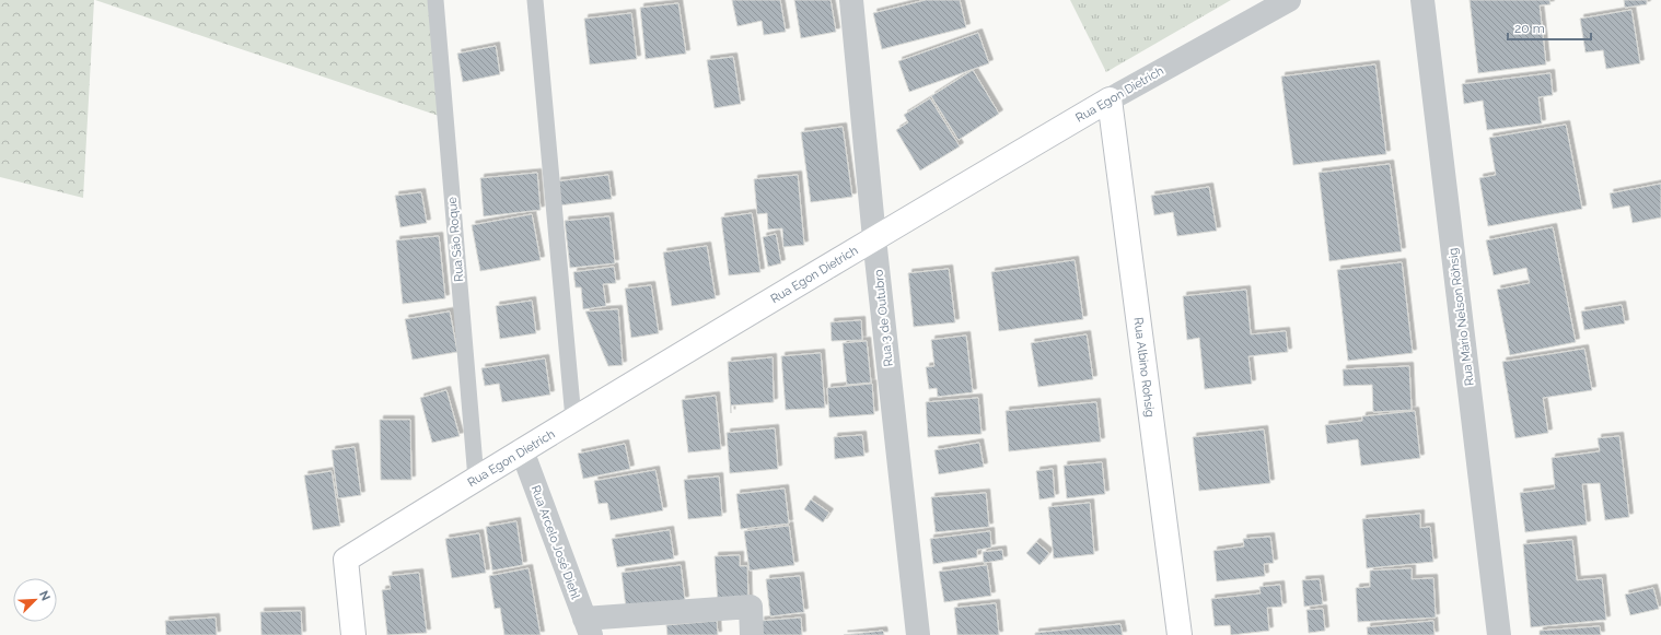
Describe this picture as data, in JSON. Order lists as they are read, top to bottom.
{
  "streets": {
    "street": [
      "Rua Egon Dietrich",
      "Rua Mário Nelson Röhsig",
      "Rua 3 de Outubro",
      "Rua Albino Rohsig",
      "Rua Arcelo José Diehl"
    ],
    "lane": ["Rua São Roque"]
  },
  "crossings": [
    ["Rua Egon Dietrich", "Rua São Roque"],
    ["Rua Egon Dietrich", "Rua 3 de Outubro"],
    ["Rua Egon Dietrich", "Rua Albino Rohsig"],
    ["Rua Egon Dietrich", "Rua Arcelo José Diehl"]
  ],
  "scale_bar": "20 m",
  "north": "top right"
}
